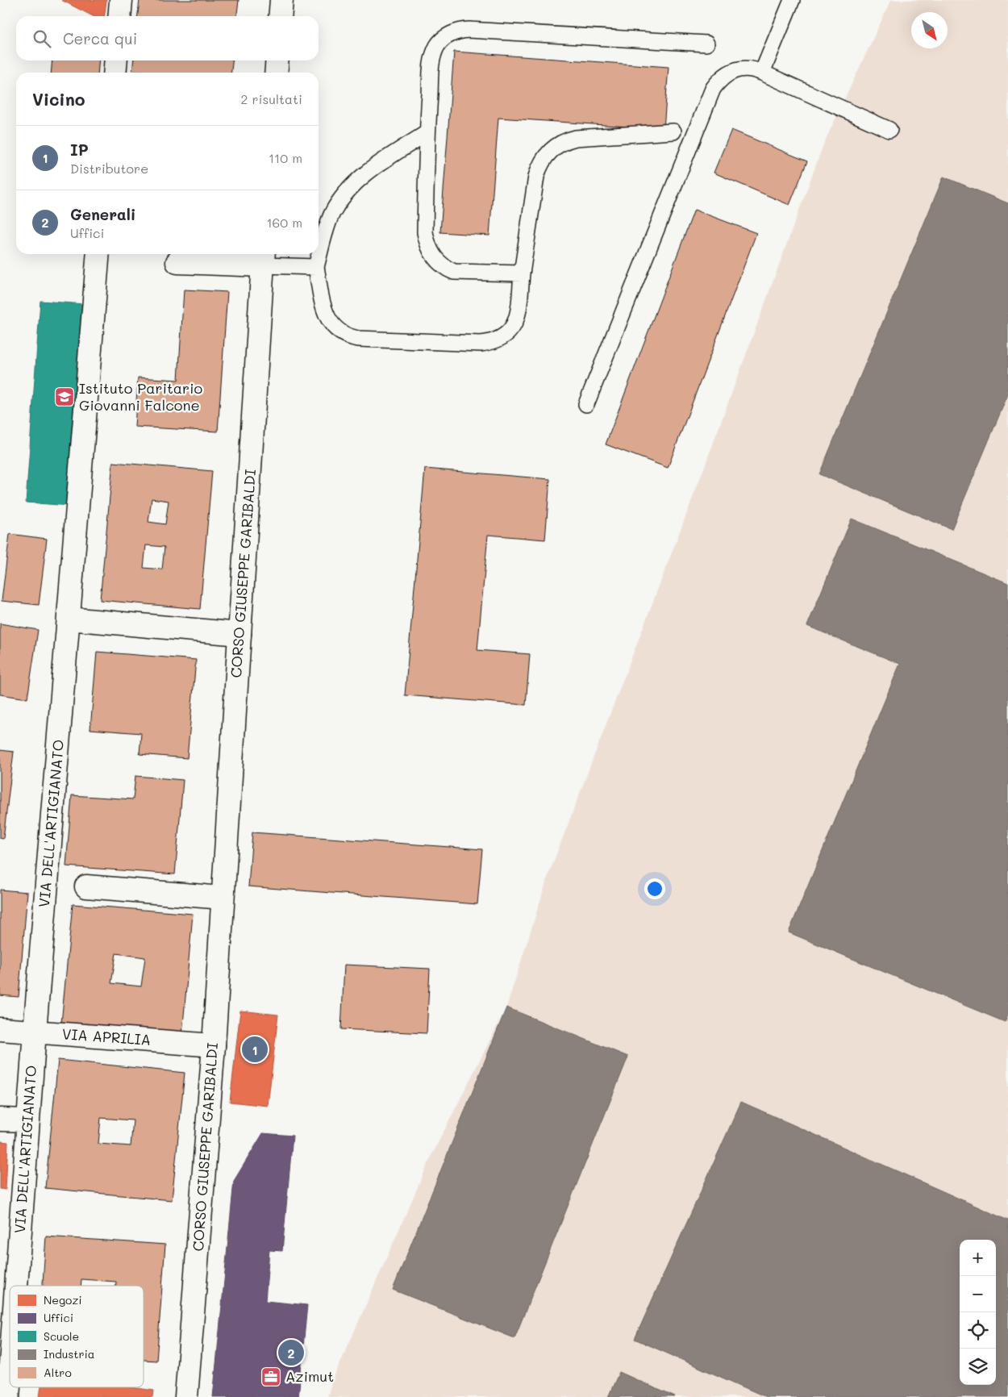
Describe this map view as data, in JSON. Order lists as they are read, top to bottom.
{
  "streets": {
    "street": ["CORSO GIUSEPPE GARIBALDI", "VIA DELL'ARTIGIANATO", "VIA APRILIA"]
  },
  "crossings": [
    ["CORSO GIUSEPPE GARIBALDI", "VIA APRILIA"],
    ["VIA DELL'ARTIGIANATO", "VIA APRILIA"]
  ],
  "places": {
    "school or university": ["Istituto Paritario Giovanni Falcone"],
    "office": ["Azimut"]
  },
  "legend": [
    "Negozi",
    "Uffici",
    "Scuole",
    "Industria",
    "Altro"
  ],
  "north": "bottom right",
  "page": {
    "search": "Cerca qui",
    "heading": ["Vicino", "2 risultati"],
    "list": [
      {
        "mark": "1",
        "name": "IP",
        "note": "Distributore",
        "value": "110 m"
      },
      {
        "mark": "2",
        "name": "Generali",
        "note": "Uffici",
        "value": "160 m"
      }
    ],
    "pins": ["1", "2"],
    "map_buttons": ["+", "−"]
  }
}
